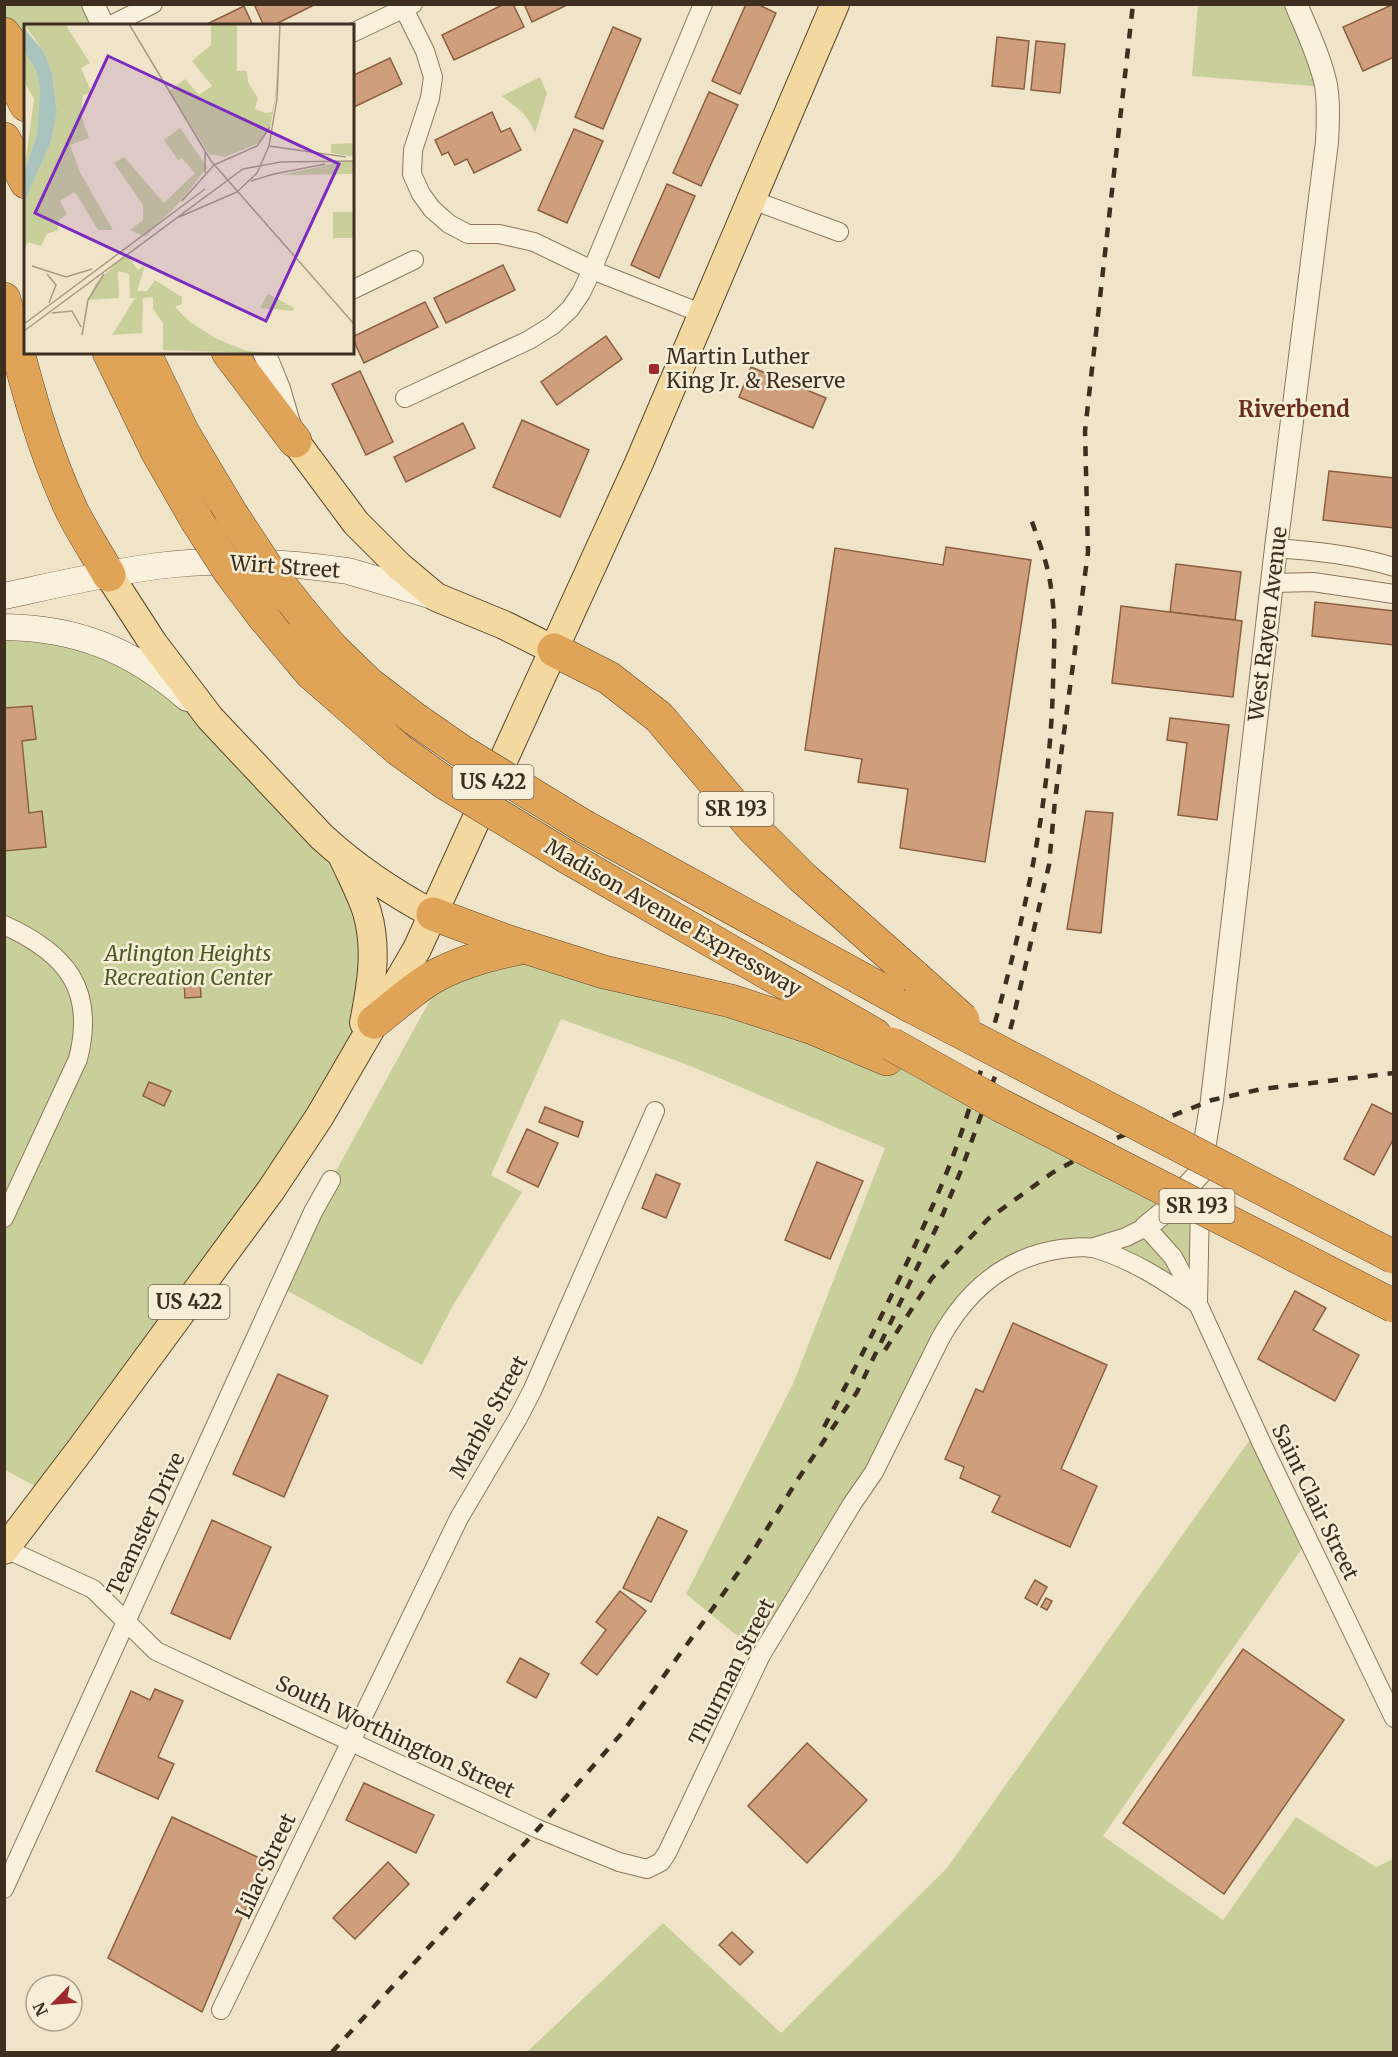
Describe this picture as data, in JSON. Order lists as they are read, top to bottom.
{
  "streets": {
    "highway": ["US 422", "SR 193", "Madison Avenue Expressway"],
    "main road": ["Wirt Street"],
    "street": [
      "West Rayen Avenue",
      "Marble Street",
      "Saint Clair Street",
      "Teamster Drive",
      "Thurman Street",
      "South Worthington Street",
      "Lilac Street"
    ]
  },
  "crossings": [
    ["Wirt Street", "US 422"],
    ["Wirt Street", "SR 193"],
    ["West Rayen Avenue", "Saint Clair Street"],
    ["US 422", "SR 193"],
    ["US 422", "South Worthington Street"],
    ["SR 193", "Madison Avenue Expressway"],
    ["Marble Street", "South Worthington Street"],
    ["Marble Street", "Lilac Street"],
    ["Teamster Drive", "South Worthington Street"],
    ["Thurman Street", "South Worthington Street"],
    ["South Worthington Street", "Lilac Street"]
  ],
  "districts": ["Riverbend"],
  "parks": ["Arlington Heights Recreation Center"],
  "places": {
    "transit": ["Martin Luther King Jr. & Reserve"]
  },
  "north": "bottom left"
}
